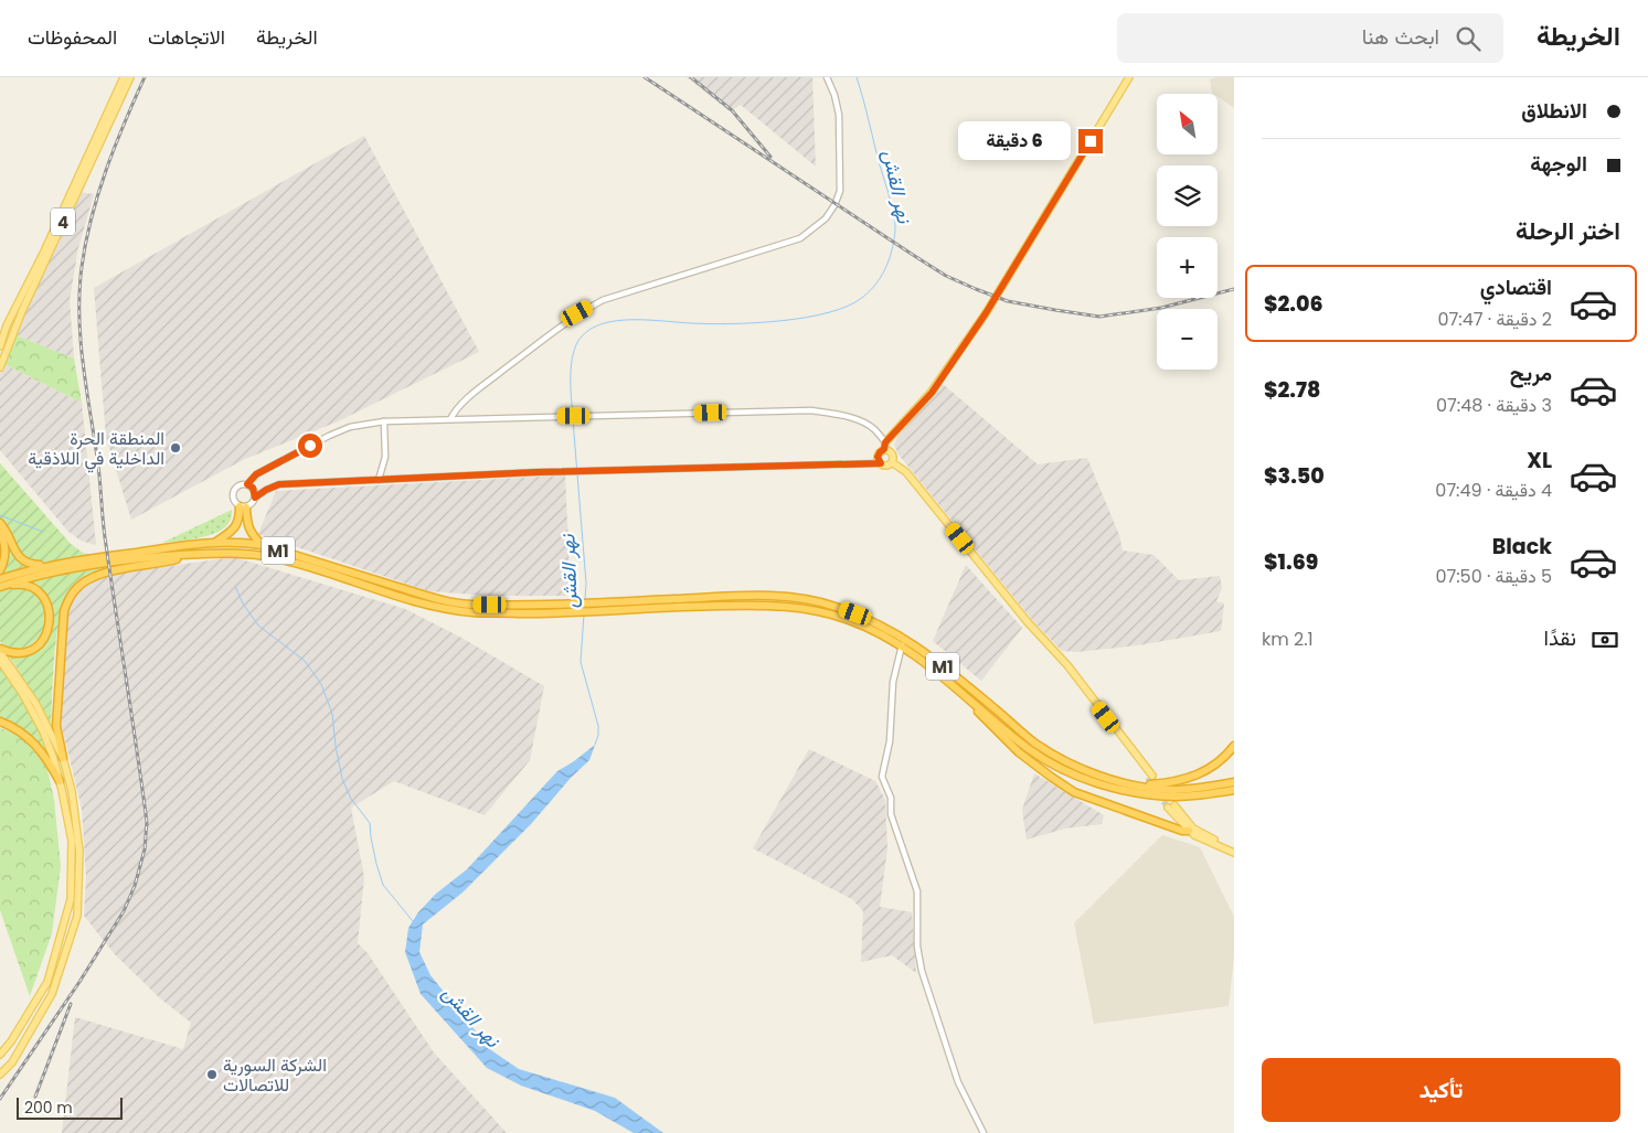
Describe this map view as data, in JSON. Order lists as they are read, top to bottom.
{
  "streets": {
    "highway": ["M1"],
    "main road": ["4"]
  },
  "water": ["نهر القش"],
  "places": ["المنطقة الحرة الداخلية في اللاذقية", "الشركة السورية للاتصالات"],
  "scale_bar": "200 m",
  "north": "top left",
  "page": {
    "header": "الخريطة",
    "search": "ابحث هنا",
    "nav": ["الخريطة", "الاتجاهات", "المحفوظات"],
    "banner": ["الانطلاق", "الوجهة"],
    "map_buttons": ["+", "−"],
    "bubble": "6 دقيقة",
    "heading": "اختر الرحلة",
    "list": [
      {
        "name": "اقتصادي",
        "note": "2 دقيقة · 07:47",
        "value": "$2.06"
      },
      {
        "name": "مريح",
        "note": "3 دقيقة · 07:48",
        "value": "$2.78"
      },
      {
        "name": "XL",
        "note": "4 دقيقة · 07:49",
        "value": "$3.50"
      },
      {
        "name": "Black",
        "note": "5 دقيقة · 07:50",
        "value": "$1.69"
      }
    ],
    "pay": ["نقدًا", "2.1 km"],
    "buttons": "تأكيد",
    "scale": "200 m"
  }
}
